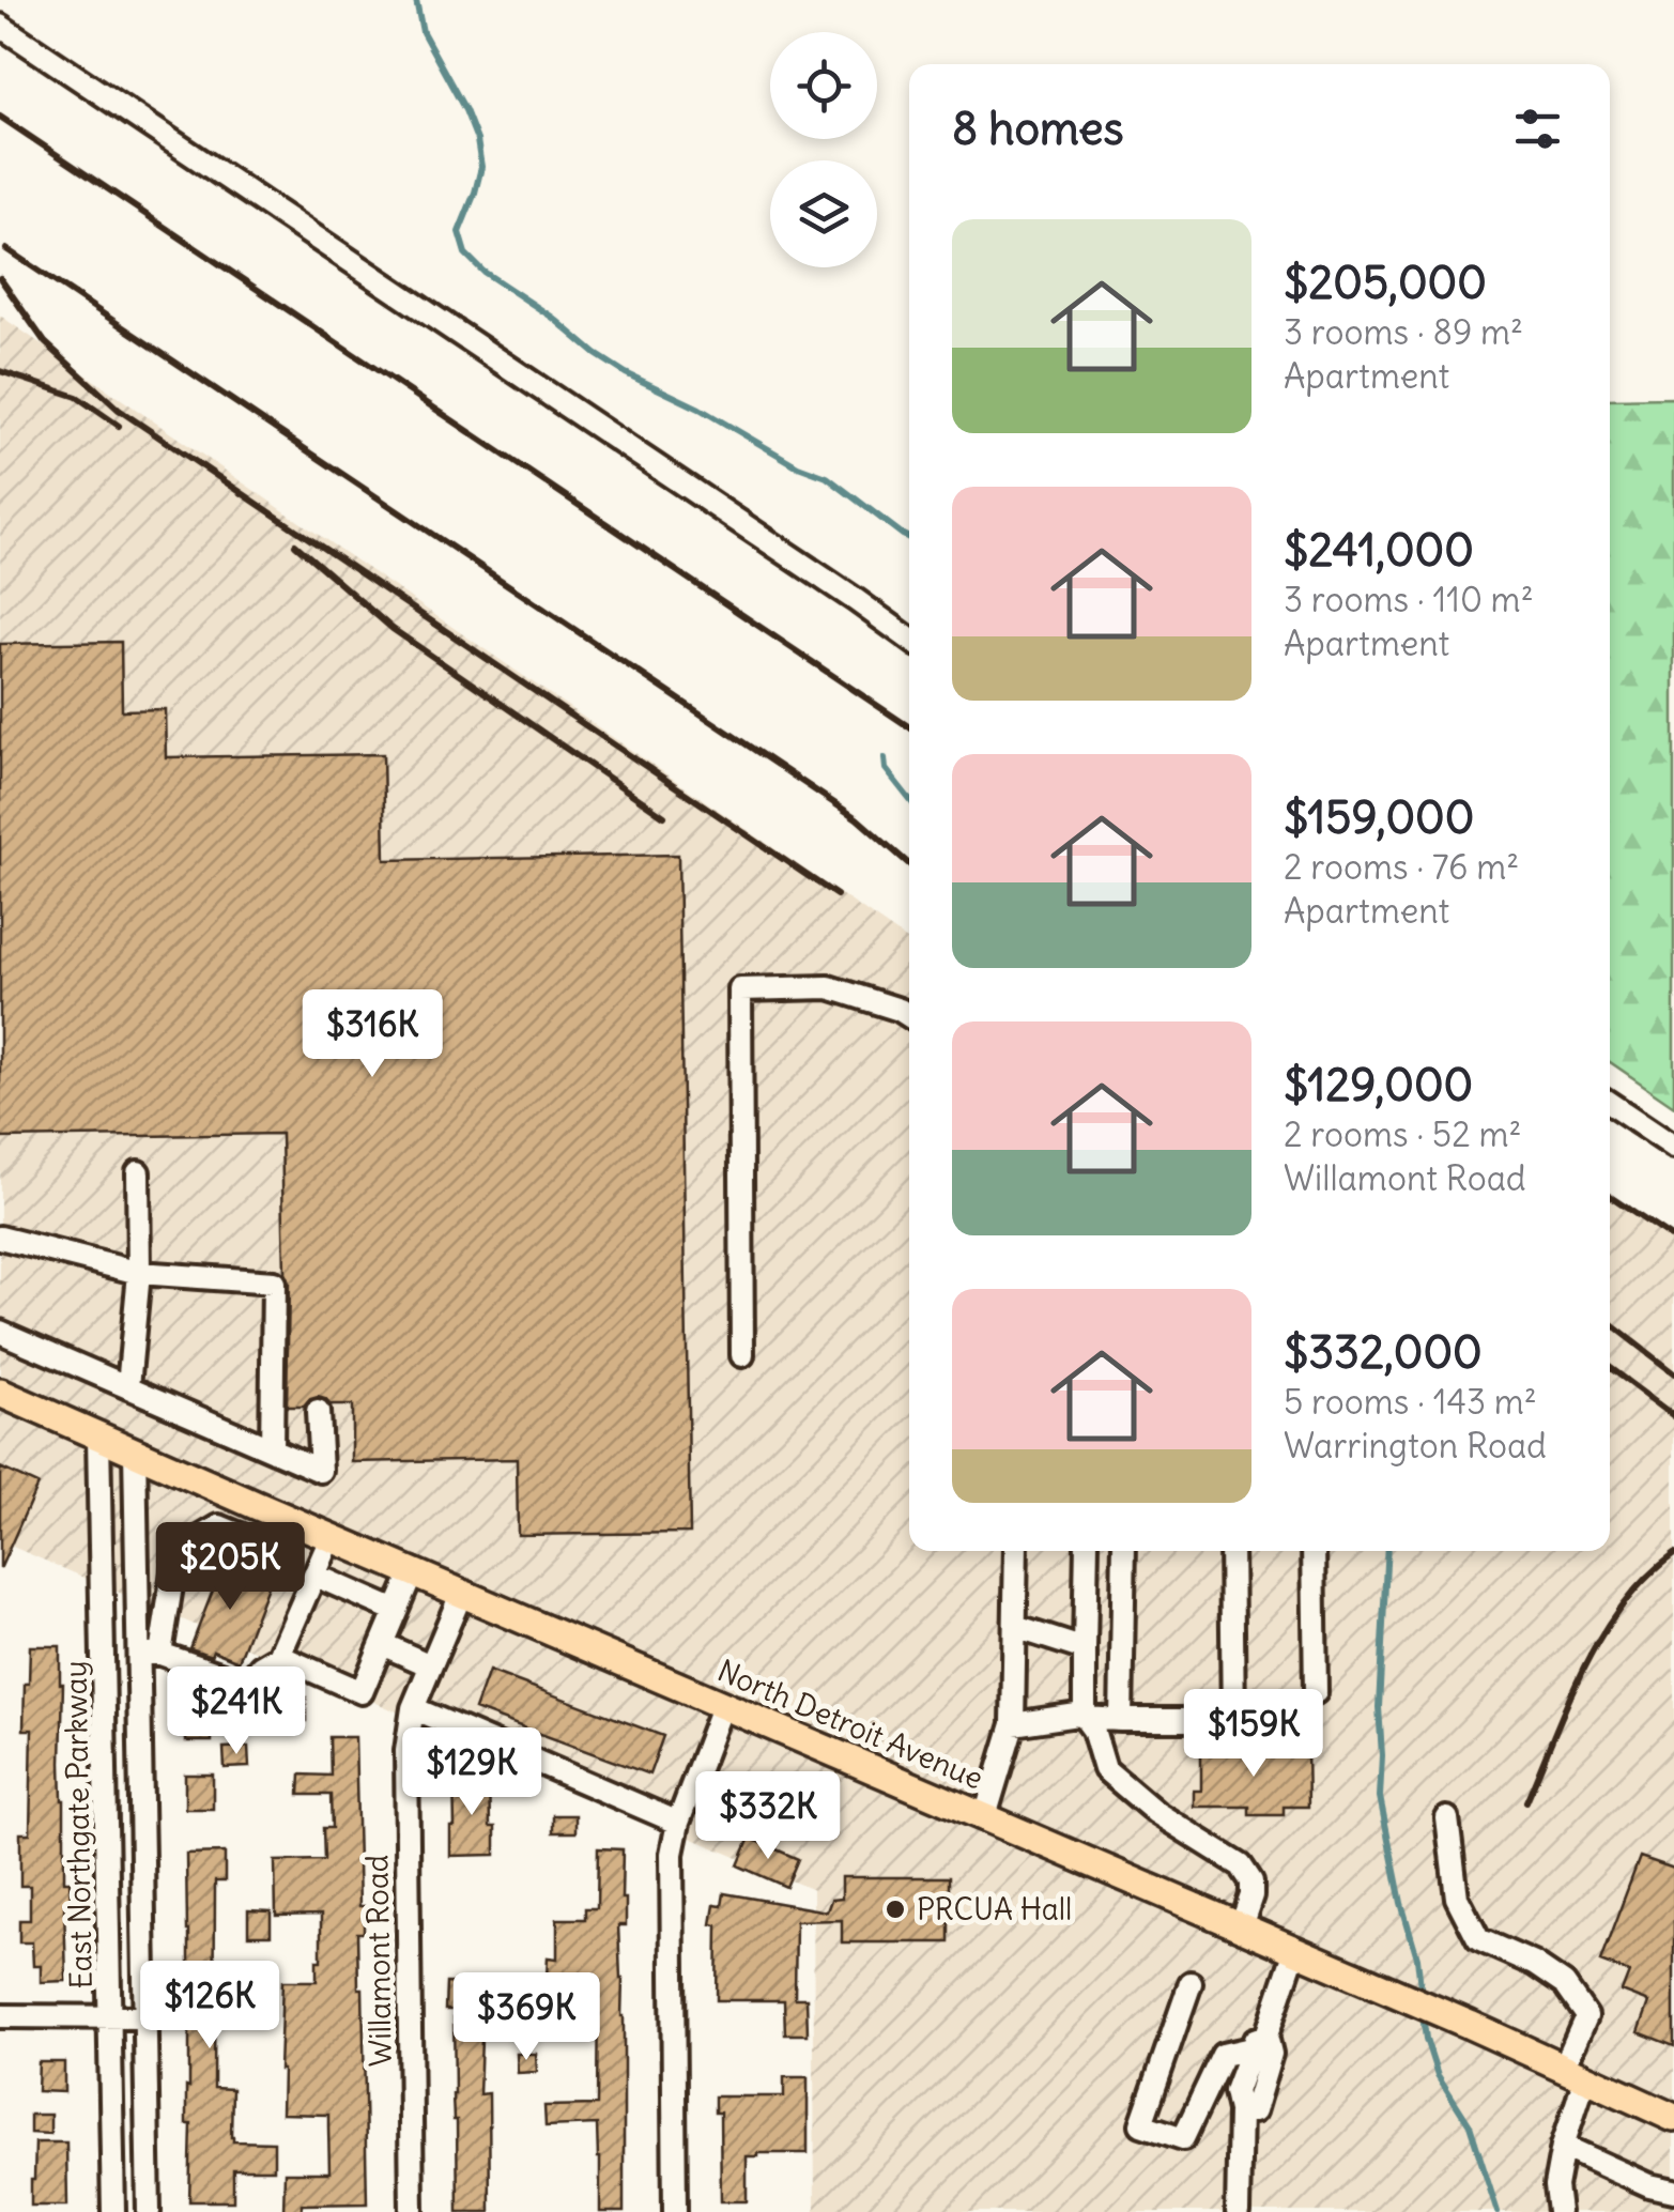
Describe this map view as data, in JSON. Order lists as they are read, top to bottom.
{
  "streets": {
    "main road": ["North Detroit Avenue"],
    "street": ["East Northgate Parkway", "Willamont Road"]
  },
  "crossings": [
    ["North Detroit Avenue", "East Northgate Parkway"],
    ["North Detroit Avenue", "Willamont Road"]
  ],
  "places": ["PRCUA Hall"],
  "page": {
    "heading": "8 homes",
    "list": [
      {
        "name": "$205,000",
        "note": "3 rooms · 89 m² · Apartment"
      },
      {
        "name": "$241,000",
        "note": "3 rooms · 110 m² · Apartment"
      },
      {
        "name": "$159,000",
        "note": "2 rooms · 76 m² · Apartment"
      },
      {
        "name": "$129,000",
        "note": "2 rooms · 52 m² · Willamont Road"
      },
      {
        "name": "$332,000",
        "note": "5 rooms · 143 m² · Warrington Road"
      }
    ],
    "price": [
      "$316K",
      "$205K",
      "$241K",
      "$159K",
      "$129K",
      "$332K",
      "$126K",
      "$369K"
    ]
  }
}
